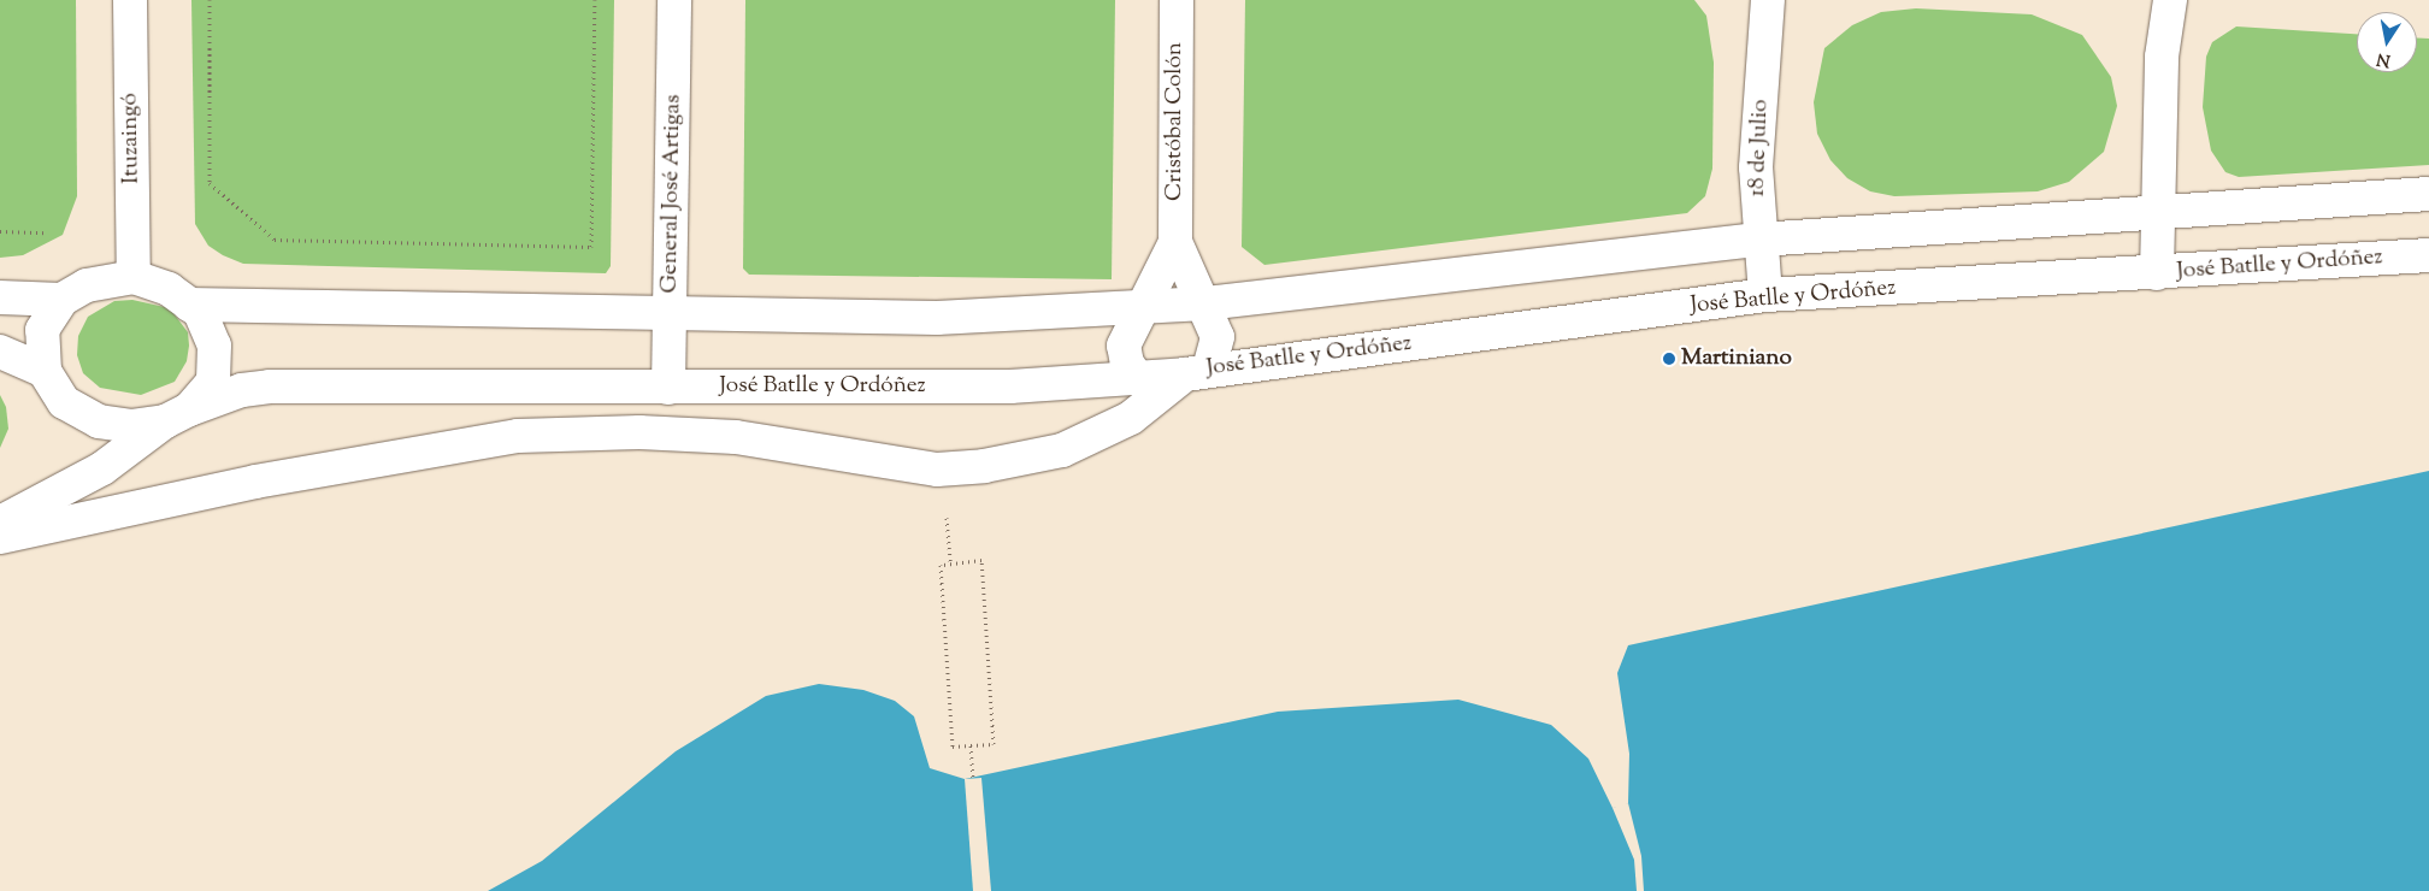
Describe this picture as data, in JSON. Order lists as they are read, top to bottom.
{
  "streets": {
    "street": [
      "Cristóbal Colón",
      "Ituzaingó",
      "18 de Julio",
      "General José Artigas",
      "José Batlle y Ordóñez"
    ]
  },
  "crossings": [
    ["Ituzaingó", "José Batlle y Ordóñez"],
    ["18 de Julio", "José Batlle y Ordóñez"],
    ["General José Artigas", "José Batlle y Ordóñez"]
  ],
  "places": ["Martiniano"],
  "north": "bottom"
}
